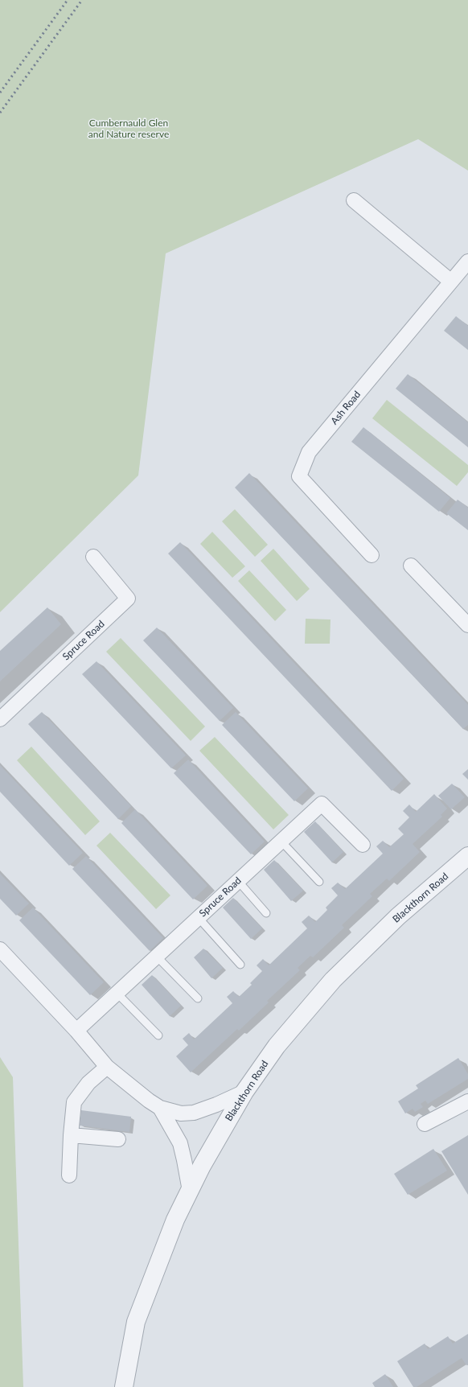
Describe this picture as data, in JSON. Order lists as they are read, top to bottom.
{
  "streets": {
    "street": ["Ash Road", "Spruce Road", "Blackthorn Road"]
  },
  "parks": ["Cumbernauld Glen and Nature reserve"]
}
